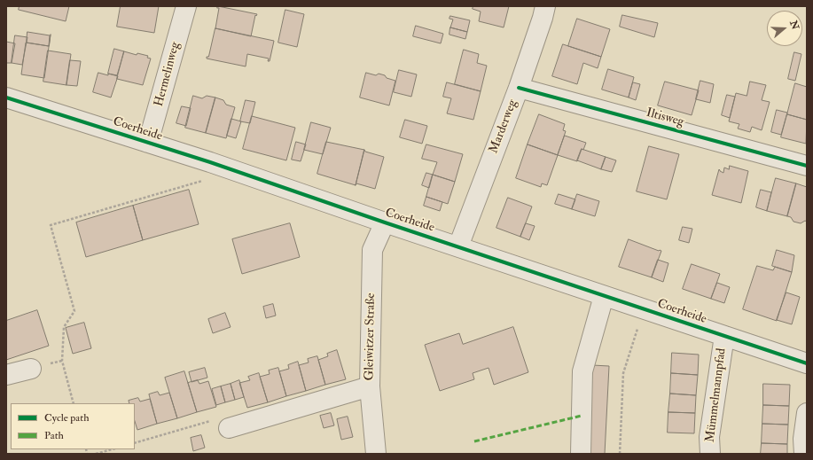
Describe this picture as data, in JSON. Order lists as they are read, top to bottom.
{
  "streets": {
    "street": [
      "Hermelinweg",
      "Iltisweg",
      "Marderweg",
      "Coerheide",
      "Gleiwitzer Straße",
      "Mümmelmannpfad"
    ]
  },
  "crossings": [
    ["Hermelinweg", "Coerheide"],
    ["Iltisweg", "Marderweg"],
    ["Marderweg", "Coerheide"],
    ["Coerheide", "Gleiwitzer Straße"],
    ["Coerheide", "Mümmelmannpfad"]
  ],
  "legend": ["Cycle path", "Path"],
  "north": "right"
}
